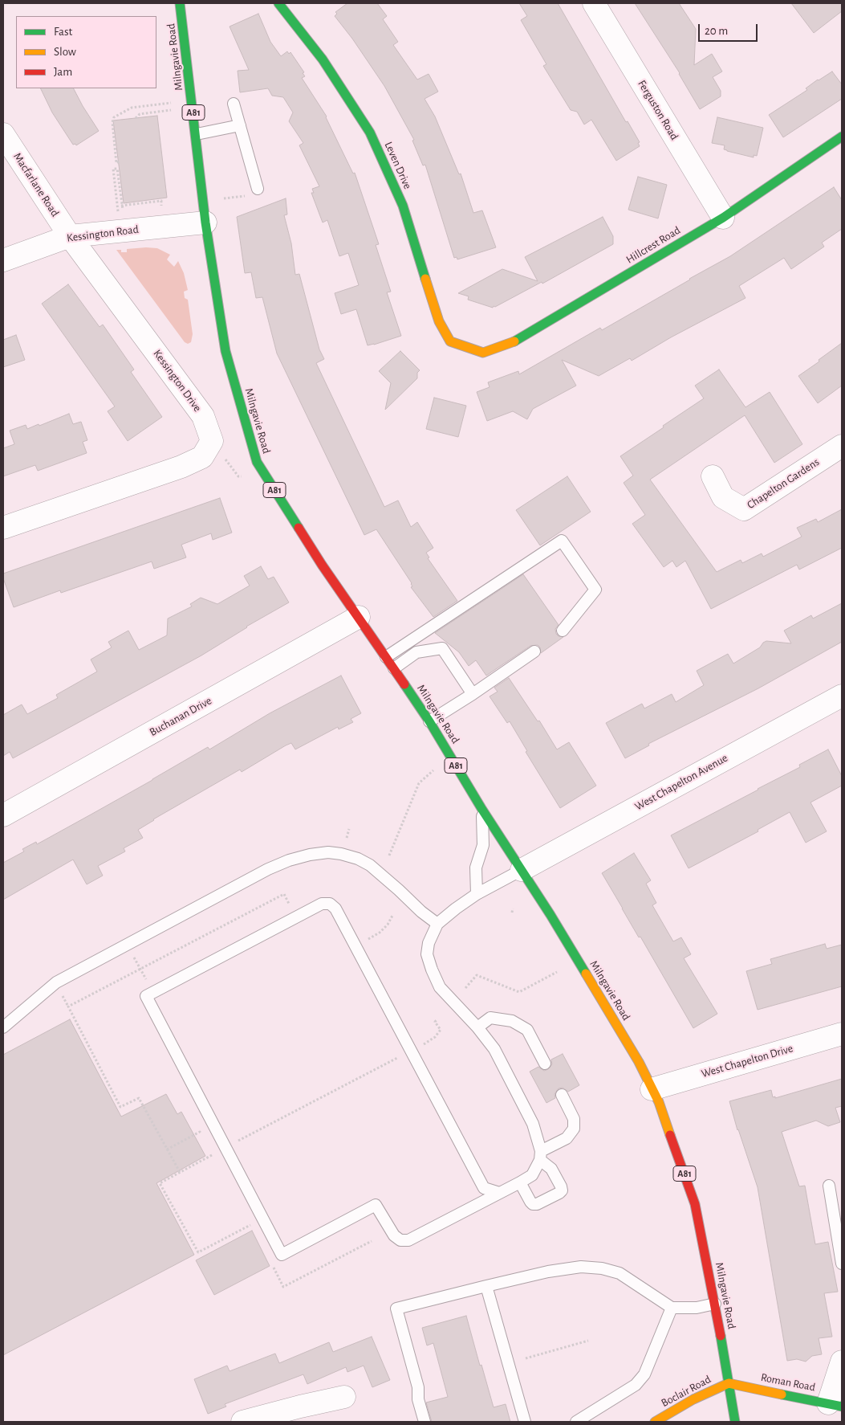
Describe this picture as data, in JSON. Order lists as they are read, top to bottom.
{
  "streets": {
    "main road": [
      "Milngavie Road",
      "A81",
      "Leven Drive",
      "Hillcrest Road",
      "Roman Road",
      "Boclair Road"
    ],
    "street": [
      "Ferguston Road",
      "Macfarlane Road",
      "Kessington Road",
      "Kessington Drive",
      "Chapelton Gardens",
      "Buchanan Drive",
      "West Chapelton Avenue",
      "West Chapelton Drive"
    ]
  },
  "crossings": [
    ["Milngavie Road", "Kessington Road"],
    ["Milngavie Road", "Buchanan Drive"],
    ["Milngavie Road", "West Chapelton Avenue"],
    ["Milngavie Road", "West Chapelton Drive"],
    ["Milngavie Road", "Roman Road"],
    ["Milngavie Road", "Boclair Road"],
    ["Ferguston Road", "Hillcrest Road"],
    ["Leven Drive", "Hillcrest Road"],
    ["Macfarlane Road", "Kessington Road"],
    ["Macfarlane Road", "Kessington Drive"],
    ["Kessington Road", "Kessington Drive"],
    ["Roman Road", "Boclair Road"]
  ],
  "legend": ["Fast", "Slow", "Jam"],
  "scale_bar": "20 m"
}
